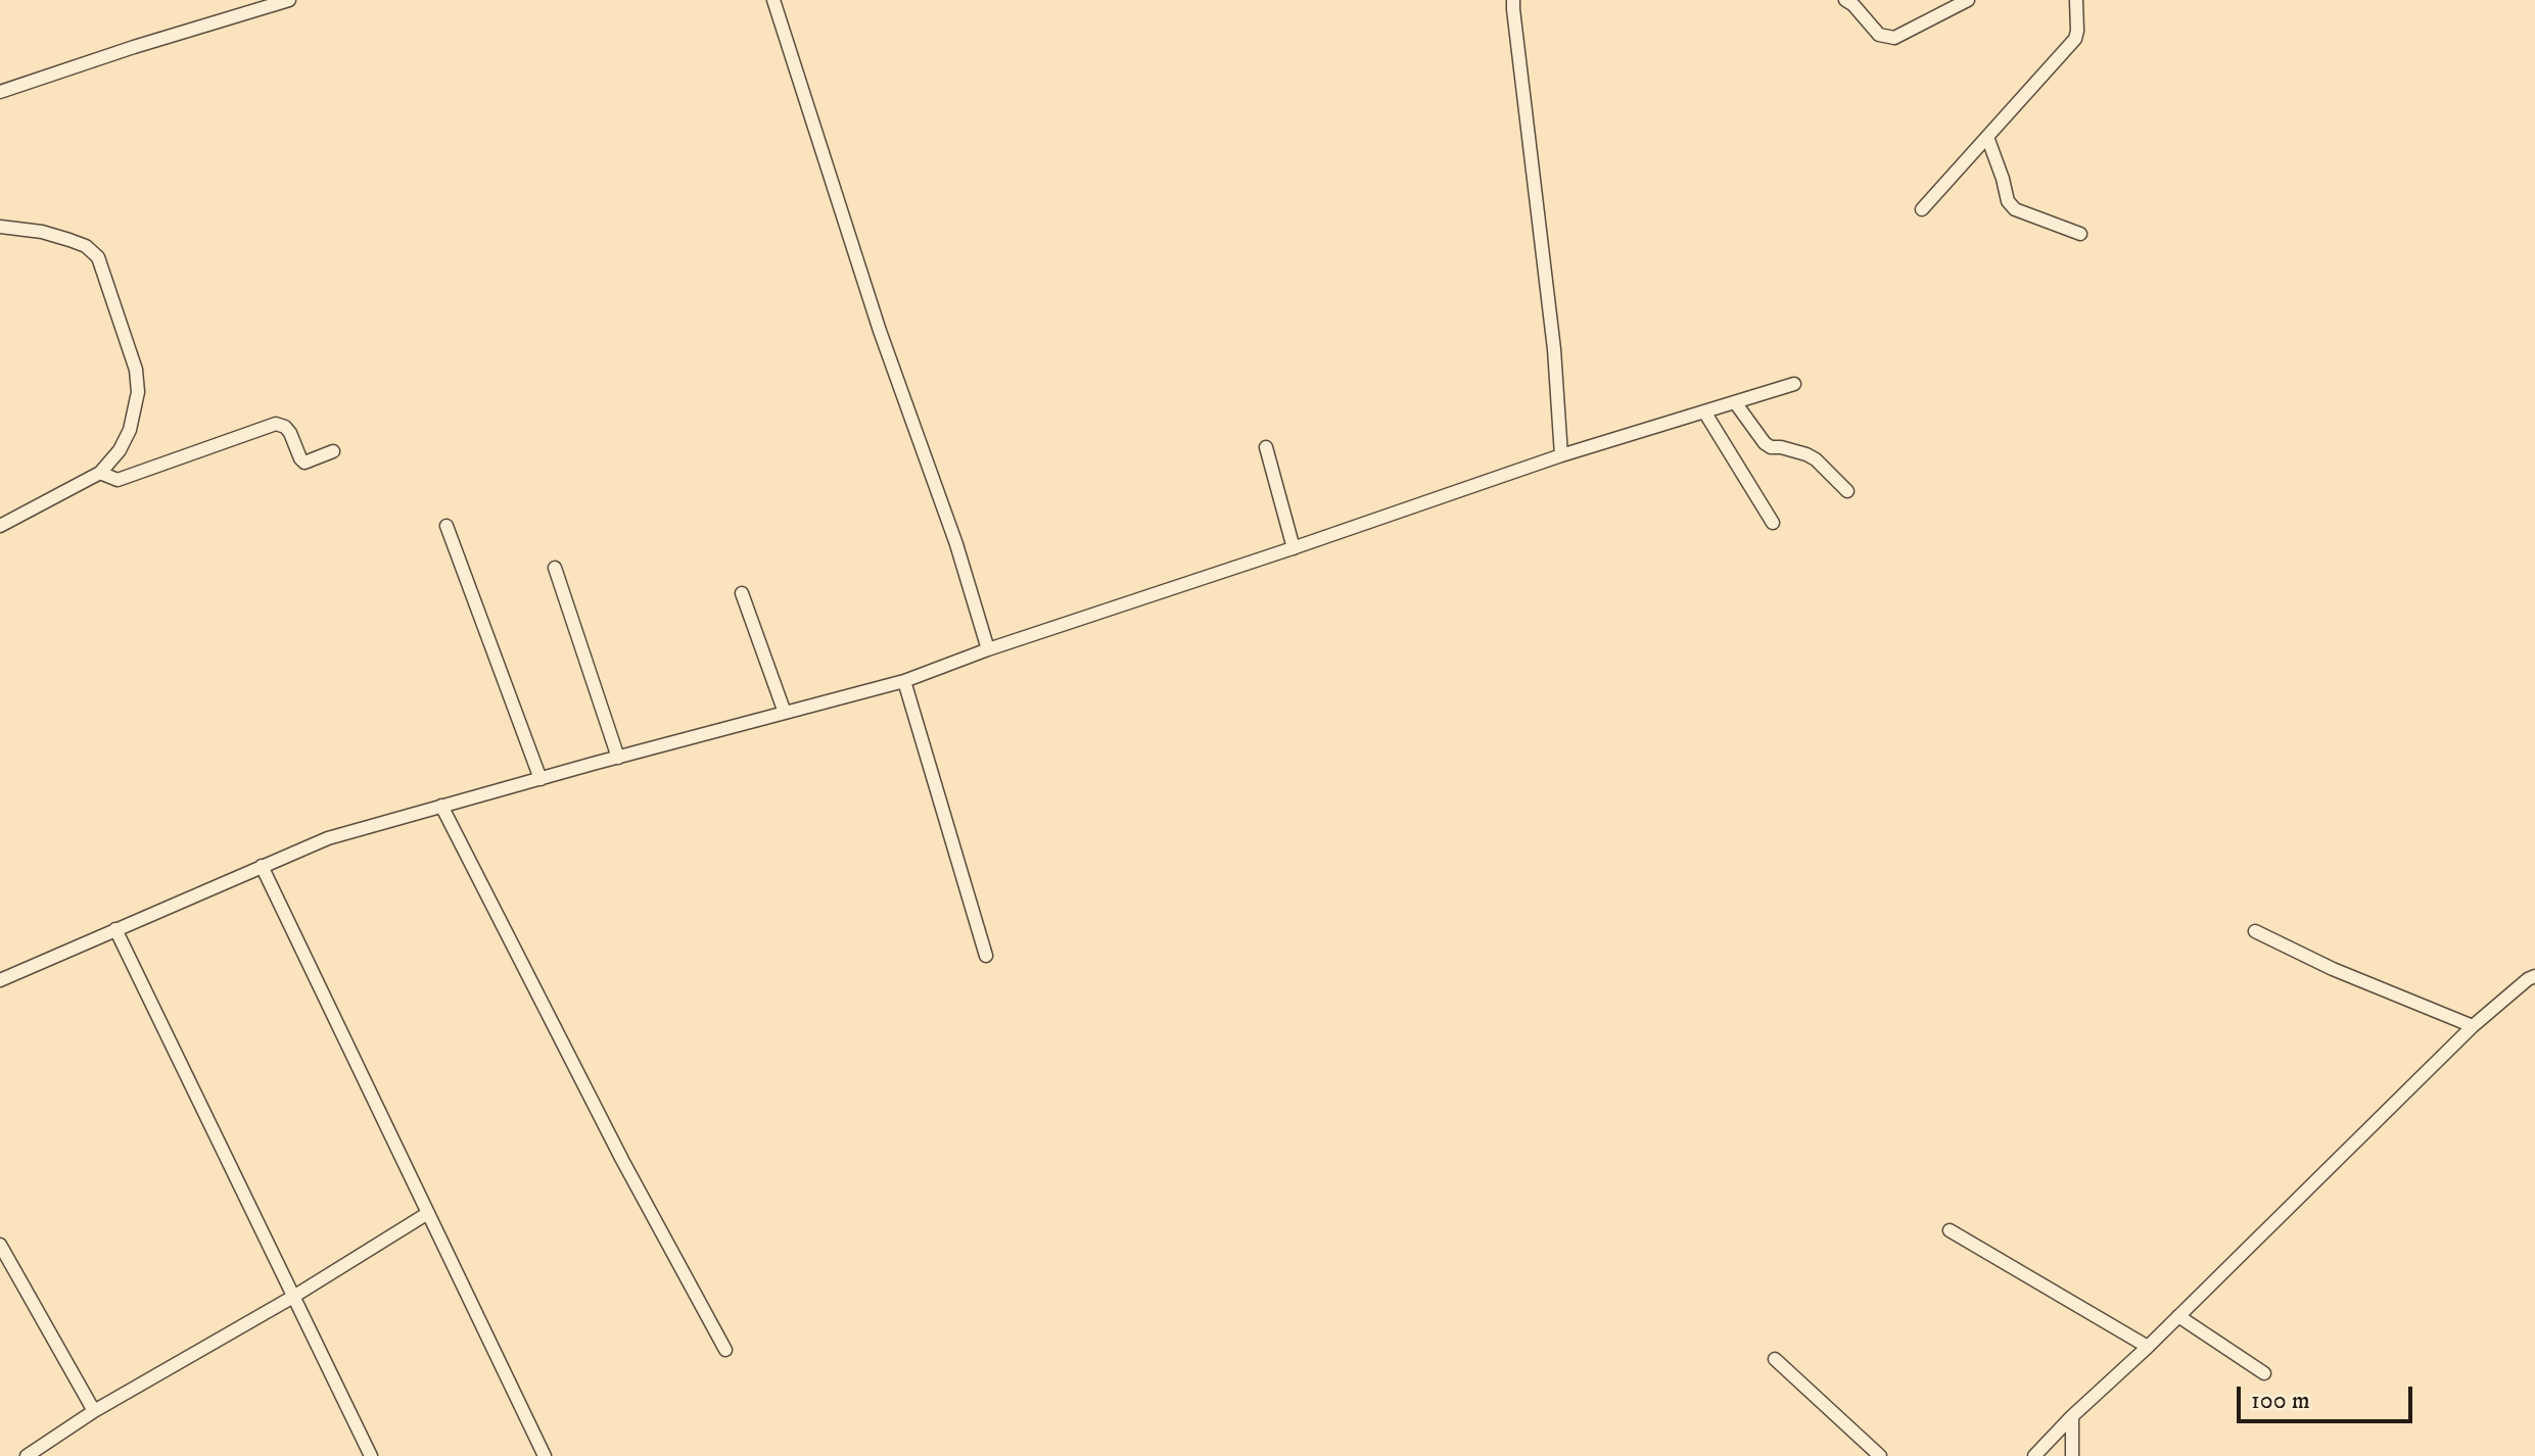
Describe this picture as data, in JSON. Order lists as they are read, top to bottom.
{
  "scale_bar": "100 m"
}
